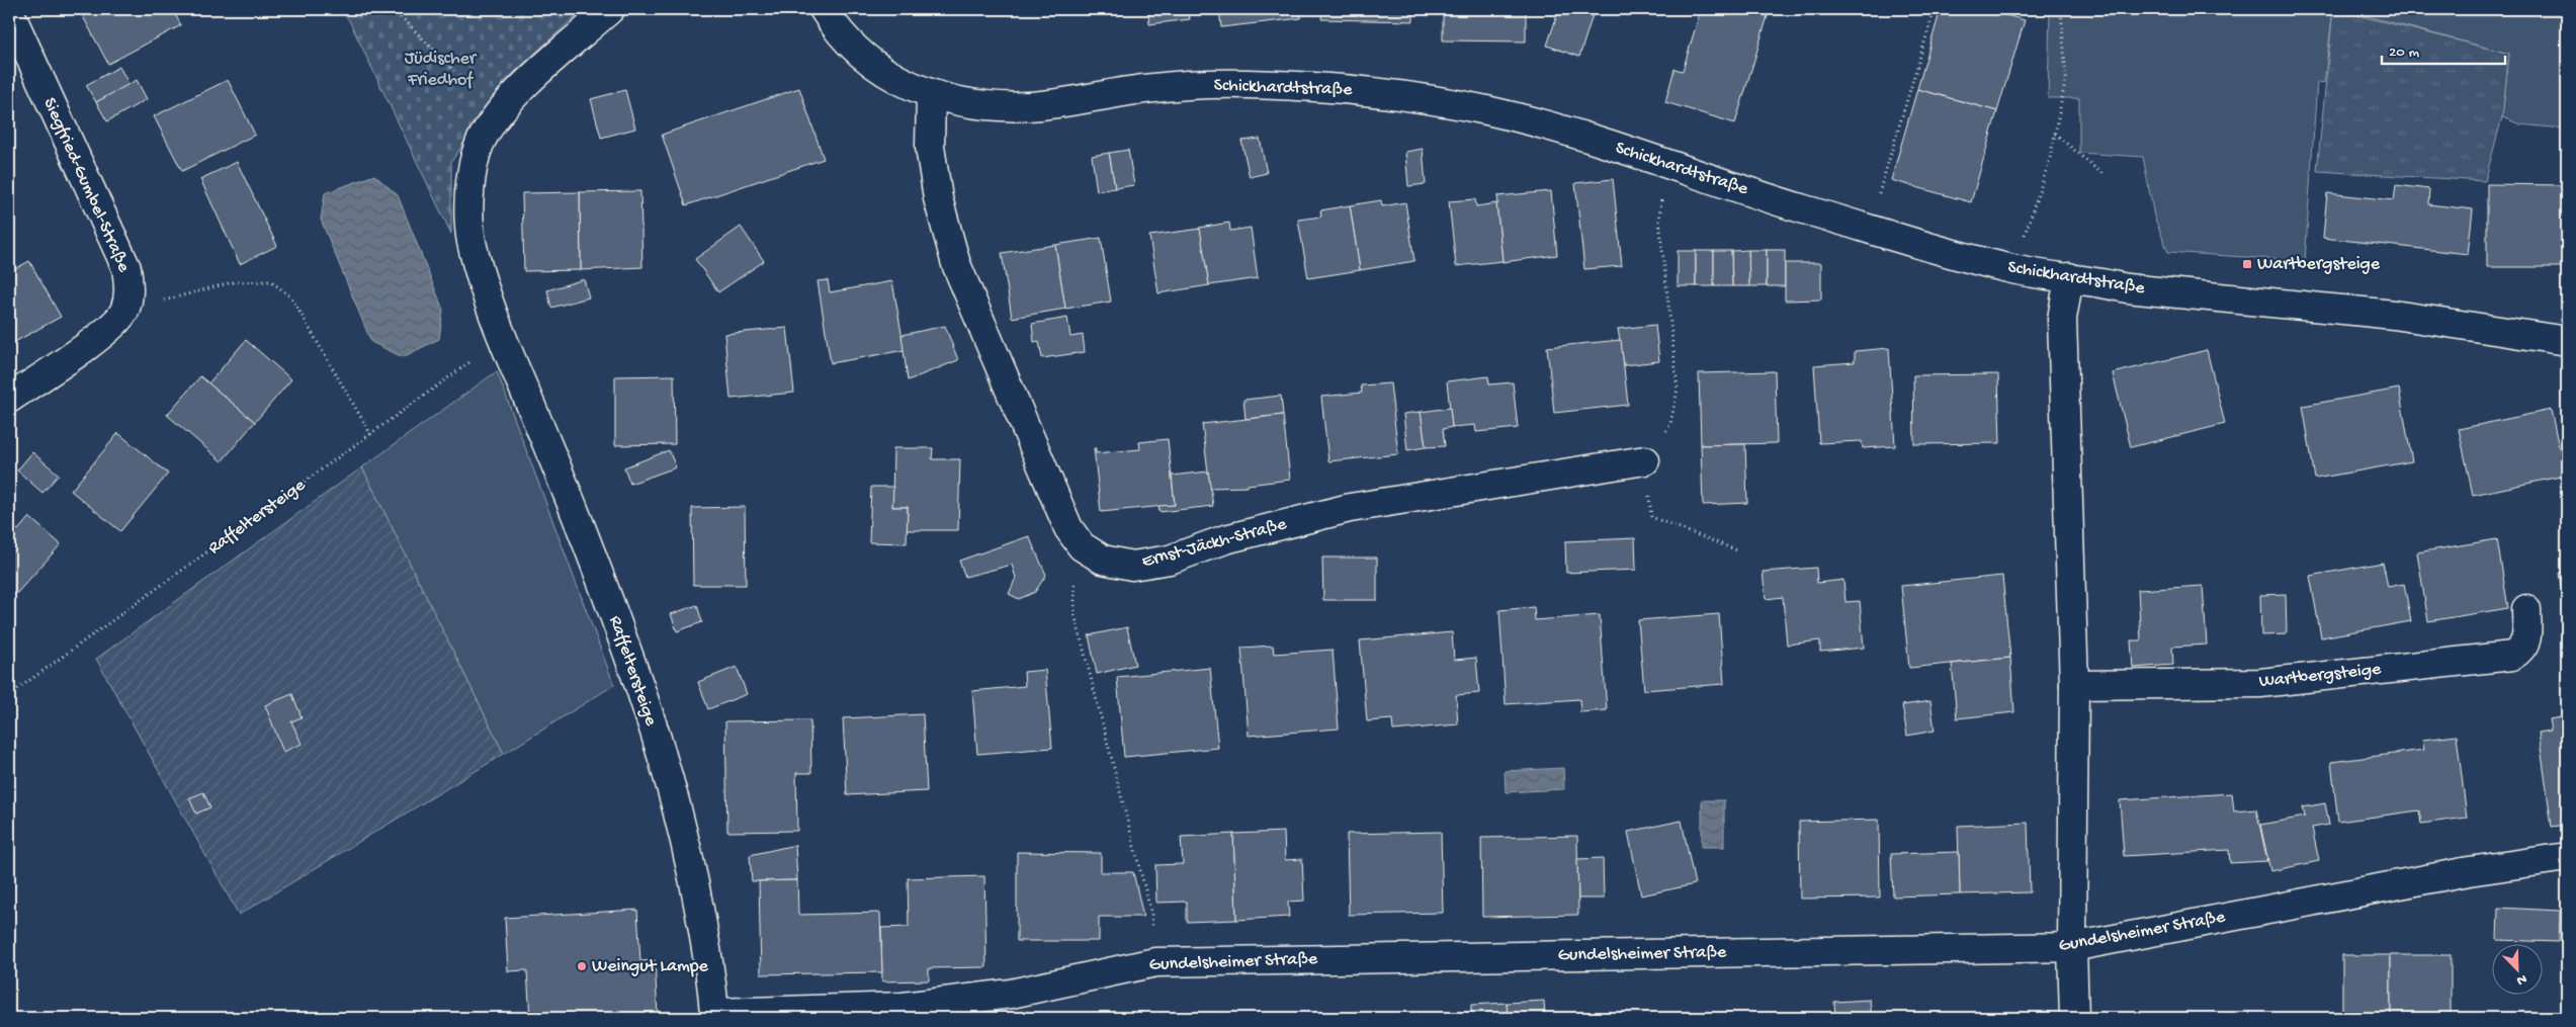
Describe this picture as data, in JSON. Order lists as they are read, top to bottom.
{
  "streets": {
    "street": [
      "Schickhardtstraße",
      "Siegfried-Gumbel-Straße",
      "Raffeltersteige",
      "Ernst-Jäckh-Straße",
      "Wartbergsteige",
      "Gundelsheimer Straße"
    ]
  },
  "crossings": [
    ["Schickhardtstraße", "Ernst-Jäckh-Straße"],
    ["Raffeltersteige", "Gundelsheimer Straße"]
  ],
  "parks": ["Jüdischer Friedhof"],
  "places": {
    "transit": ["Wartbergsteige"],
    "other": ["Weingut Lampe"]
  },
  "scale_bar": "20 m",
  "north": "bottom right"
}
